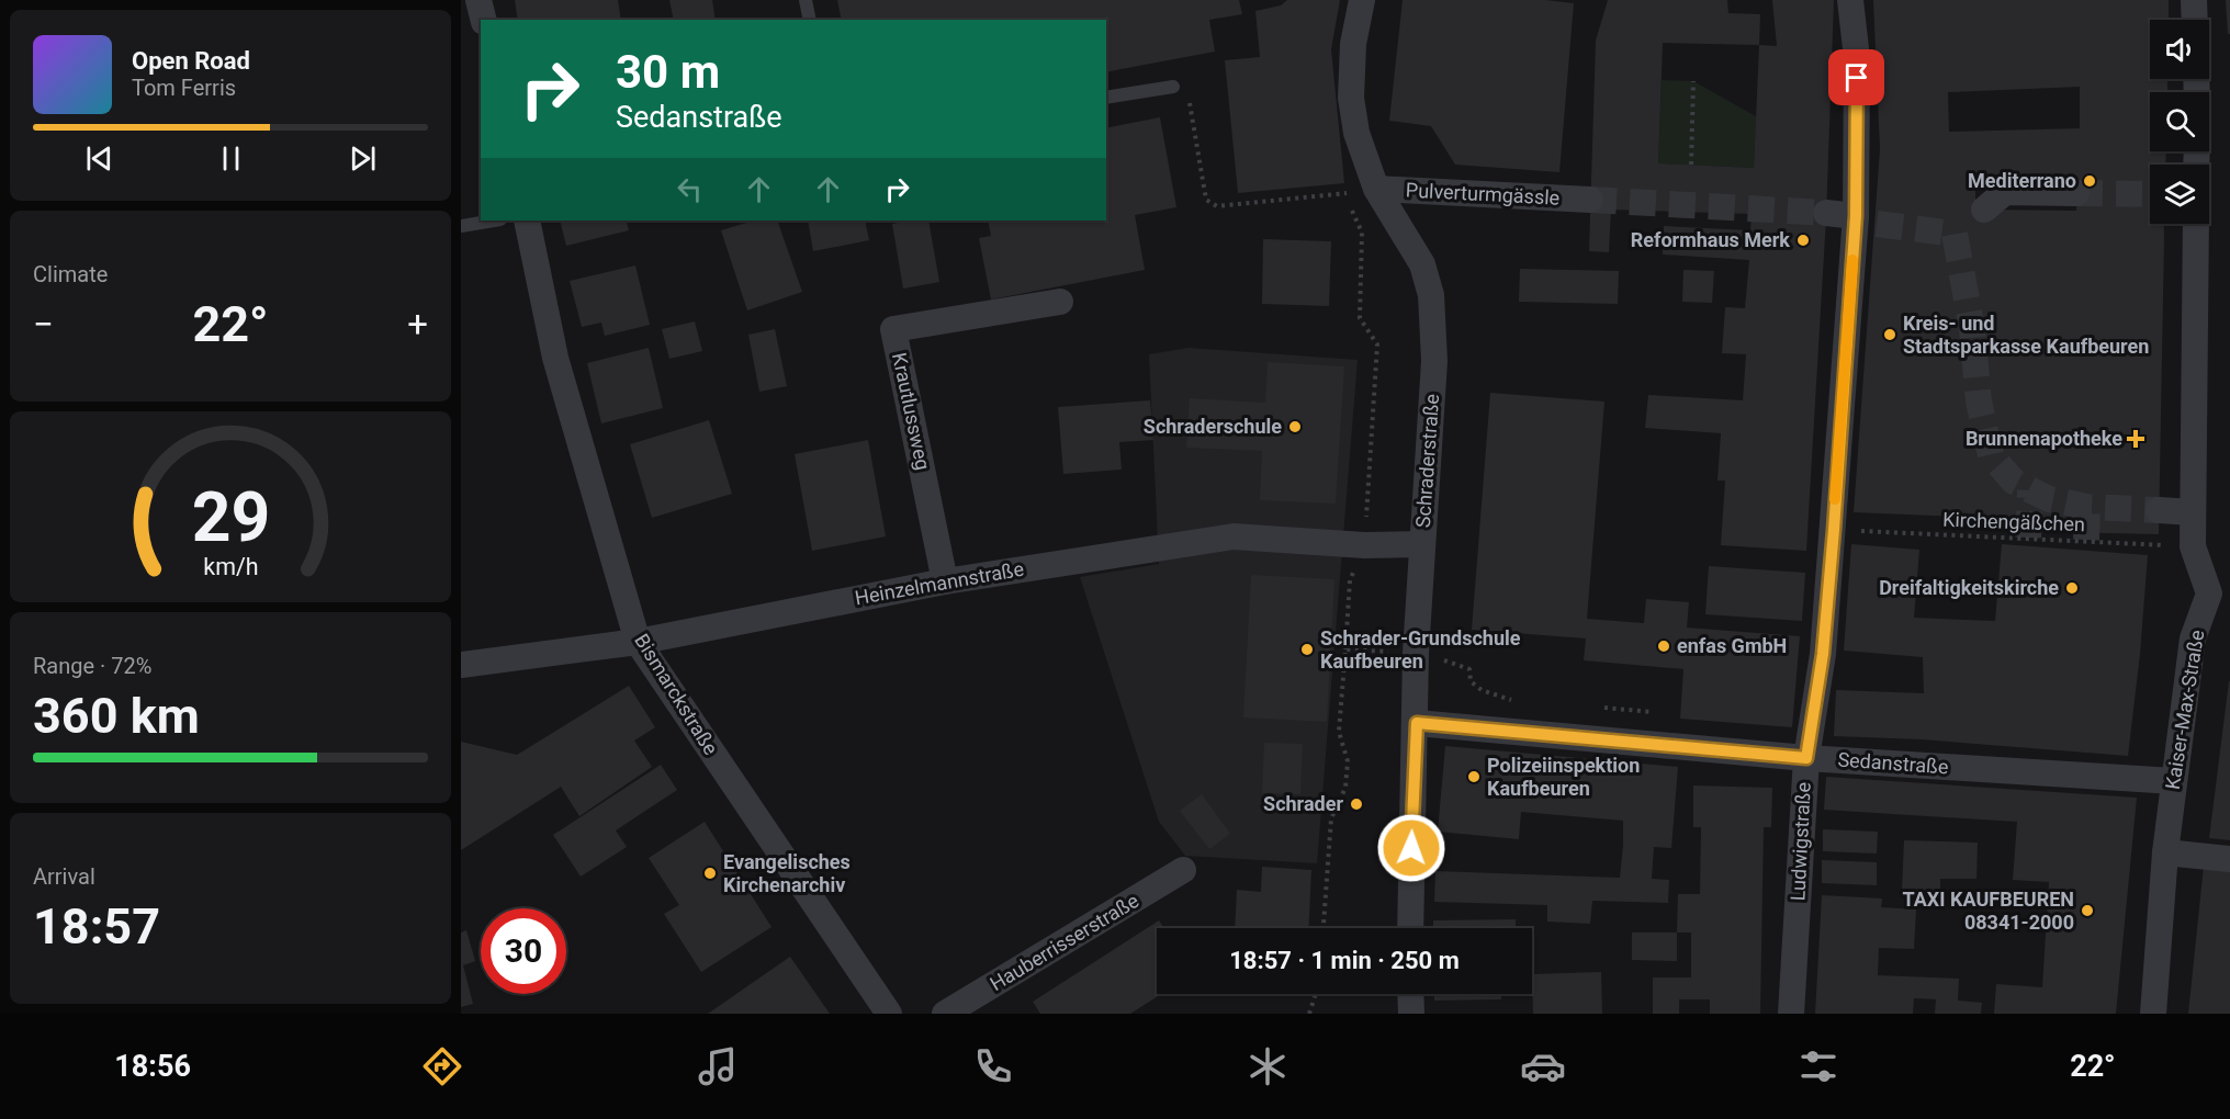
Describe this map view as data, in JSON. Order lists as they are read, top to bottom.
{
  "streets": {
    "street": [
      "Pulverturmgässle",
      "Krautlussweg",
      "Schraderstraße",
      "Heinzelmannstraße",
      "Bismarckstraße",
      "Kaiser-Max-Straße",
      "Sedanstraße",
      "Ludwigstraße",
      "Hauberrisserstraße"
    ],
    "path": ["Kirchengäßchen"]
  },
  "crossings": [
    ["Pulverturmgässle", "Schraderstraße"],
    ["Krautlussweg", "Heinzelmannstraße"],
    ["Schraderstraße", "Heinzelmannstraße"],
    ["Schraderstraße", "Sedanstraße"],
    ["Kirchengäßchen", "Kaiser-Max-Straße"],
    ["Kirchengäßchen", "Ludwigstraße"],
    ["Heinzelmannstraße", "Bismarckstraße"],
    ["Kaiser-Max-Straße", "Sedanstraße"],
    ["Sedanstraße", "Ludwigstraße"]
  ],
  "places": {
    "other": [
      "Mediterrano",
      "Reformhaus Merk",
      "Kreis- und Stadtsparkasse Kaufbeuren",
      "Schraderschule",
      "Dreifaltigkeitskirche",
      "enfas GmbH",
      "Schrader-Grundschule Kaufbeuren",
      "Polizeiinspektion Kaufbeuren",
      "Schrader",
      "Evangelisches Kirchenarchiv",
      "TAXI KAUFBEUREN 08341-2000"
    ],
    "health": ["Brunnenapotheke"]
  },
  "page": {
    "turn": ["30 m", "Sedanstraße"],
    "song": ["Open Road", "Tom Ferris"],
    "tile": [
      "Climate",
      ["Range · 72%", "360 km"],
      ["Arrival", "18:57"]
    ],
    "heat": ["−", "22°", "+"],
    "limit": "30",
    "trip": "18:57 · 1 min · 250 m",
    "tabs": ["18:56", "22°"],
    "gauge": ["29", "km/h"]
  }
}
